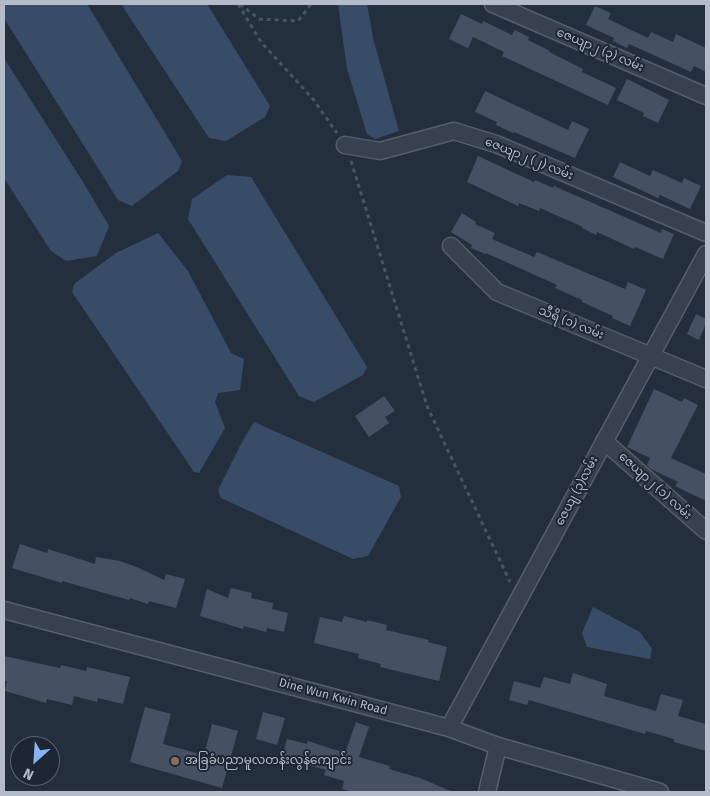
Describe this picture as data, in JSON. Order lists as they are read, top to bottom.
{
  "streets": {
    "street": [
      "ဇေယျာ၂ (၃) လမ်း",
      "ဇေယျာ၂ (၂) လမ်း",
      "သီရိ (၁) လမ်း",
      "ဇေယျာ၂ (၁) လမ်း",
      "ဇေယျ (၃)လမ်း",
      "Dine Wun Kwin Road"
    ]
  },
  "crossings": [
    ["သီရိ (၁) လမ်း", "ဇေယျ (၃)လမ်း"],
    ["ဇေယျာ၂ (၁) လမ်း", "ဇေယျ (၃)လမ်း"],
    ["ဇေယျ (၃)လမ်း", "Dine Wun Kwin Road"]
  ],
  "places": ["အခြခံပညာမူလတန်းလွန်ကျောင်း"],
  "north": "bottom left"
}
